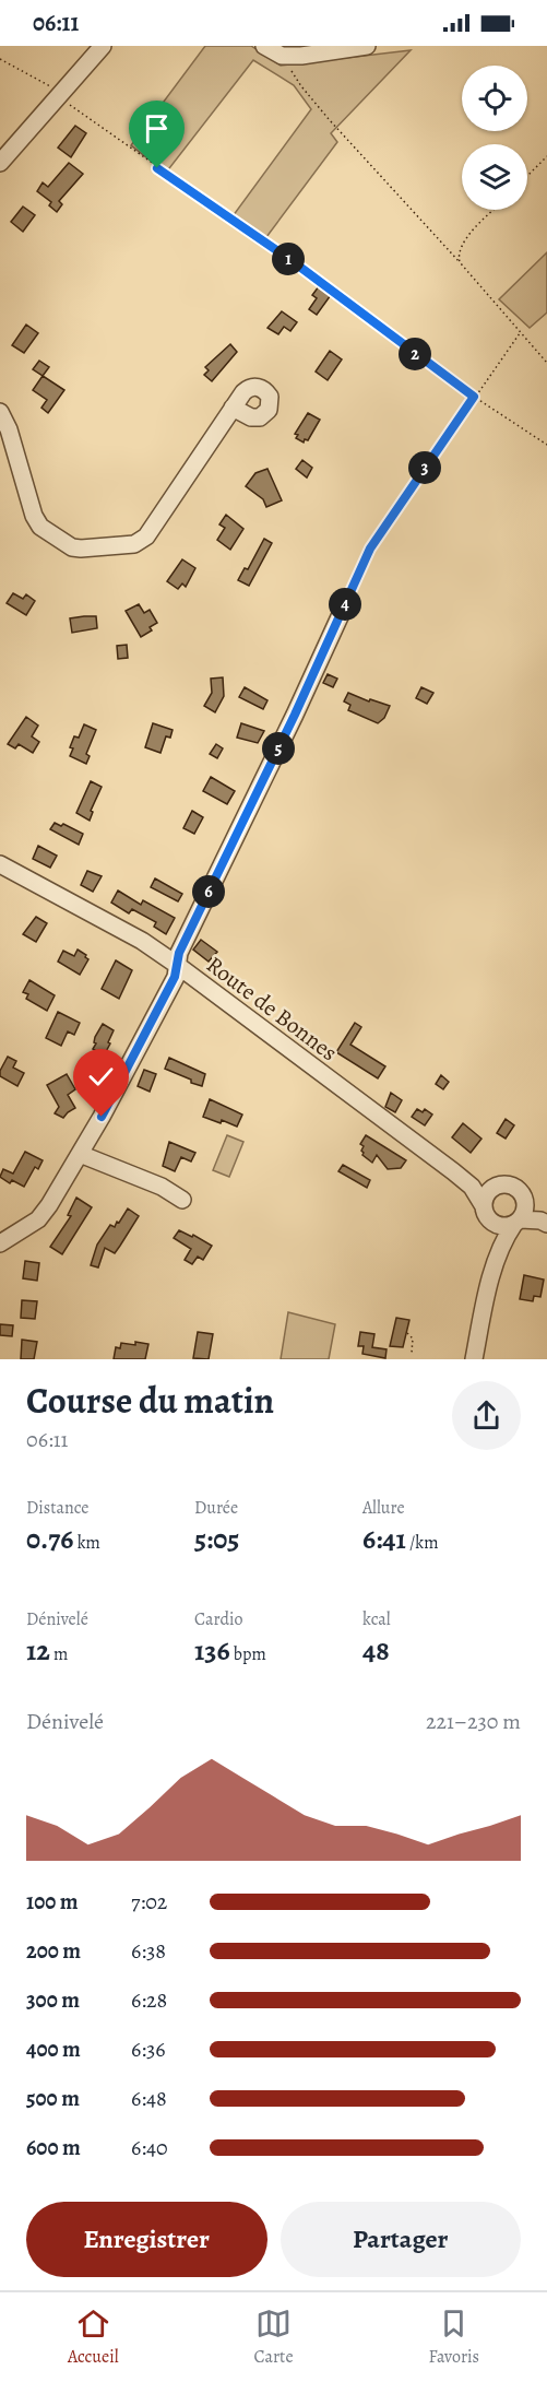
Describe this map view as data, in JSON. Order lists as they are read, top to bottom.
{
  "streets": {
    "street": ["Route de Bonnes"]
  },
  "page": {
    "status": "06:11",
    "pins": [
      "1",
      "2",
      "3",
      "4",
      "5",
      "6"
    ],
    "heading": ["Course du matin", "06:11"],
    "stats": [
      ["Distance", "0.76 km"],
      ["Durée", "5:05"],
      ["Allure", "6:41 /km"],
      ["Dénivelé", "12 m"],
      ["Cardio", "136 bpm"],
      ["kcal", "48"]
    ],
    "chart": ["Dénivelé", "221–230 m"],
    "list": [
      {
        "name": "100 m",
        "note": "7:02"
      },
      {
        "name": "200 m",
        "note": "6:38"
      },
      {
        "name": "300 m",
        "note": "6:28"
      },
      {
        "name": "400 m",
        "note": "6:36"
      },
      {
        "name": "500 m",
        "note": "6:48"
      },
      {
        "name": "600 m",
        "note": "6:40"
      }
    ],
    "buttons": ["Enregistrer", "Partager"],
    "tabs": ["Accueil", "Carte", "Favoris"]
  }
}
